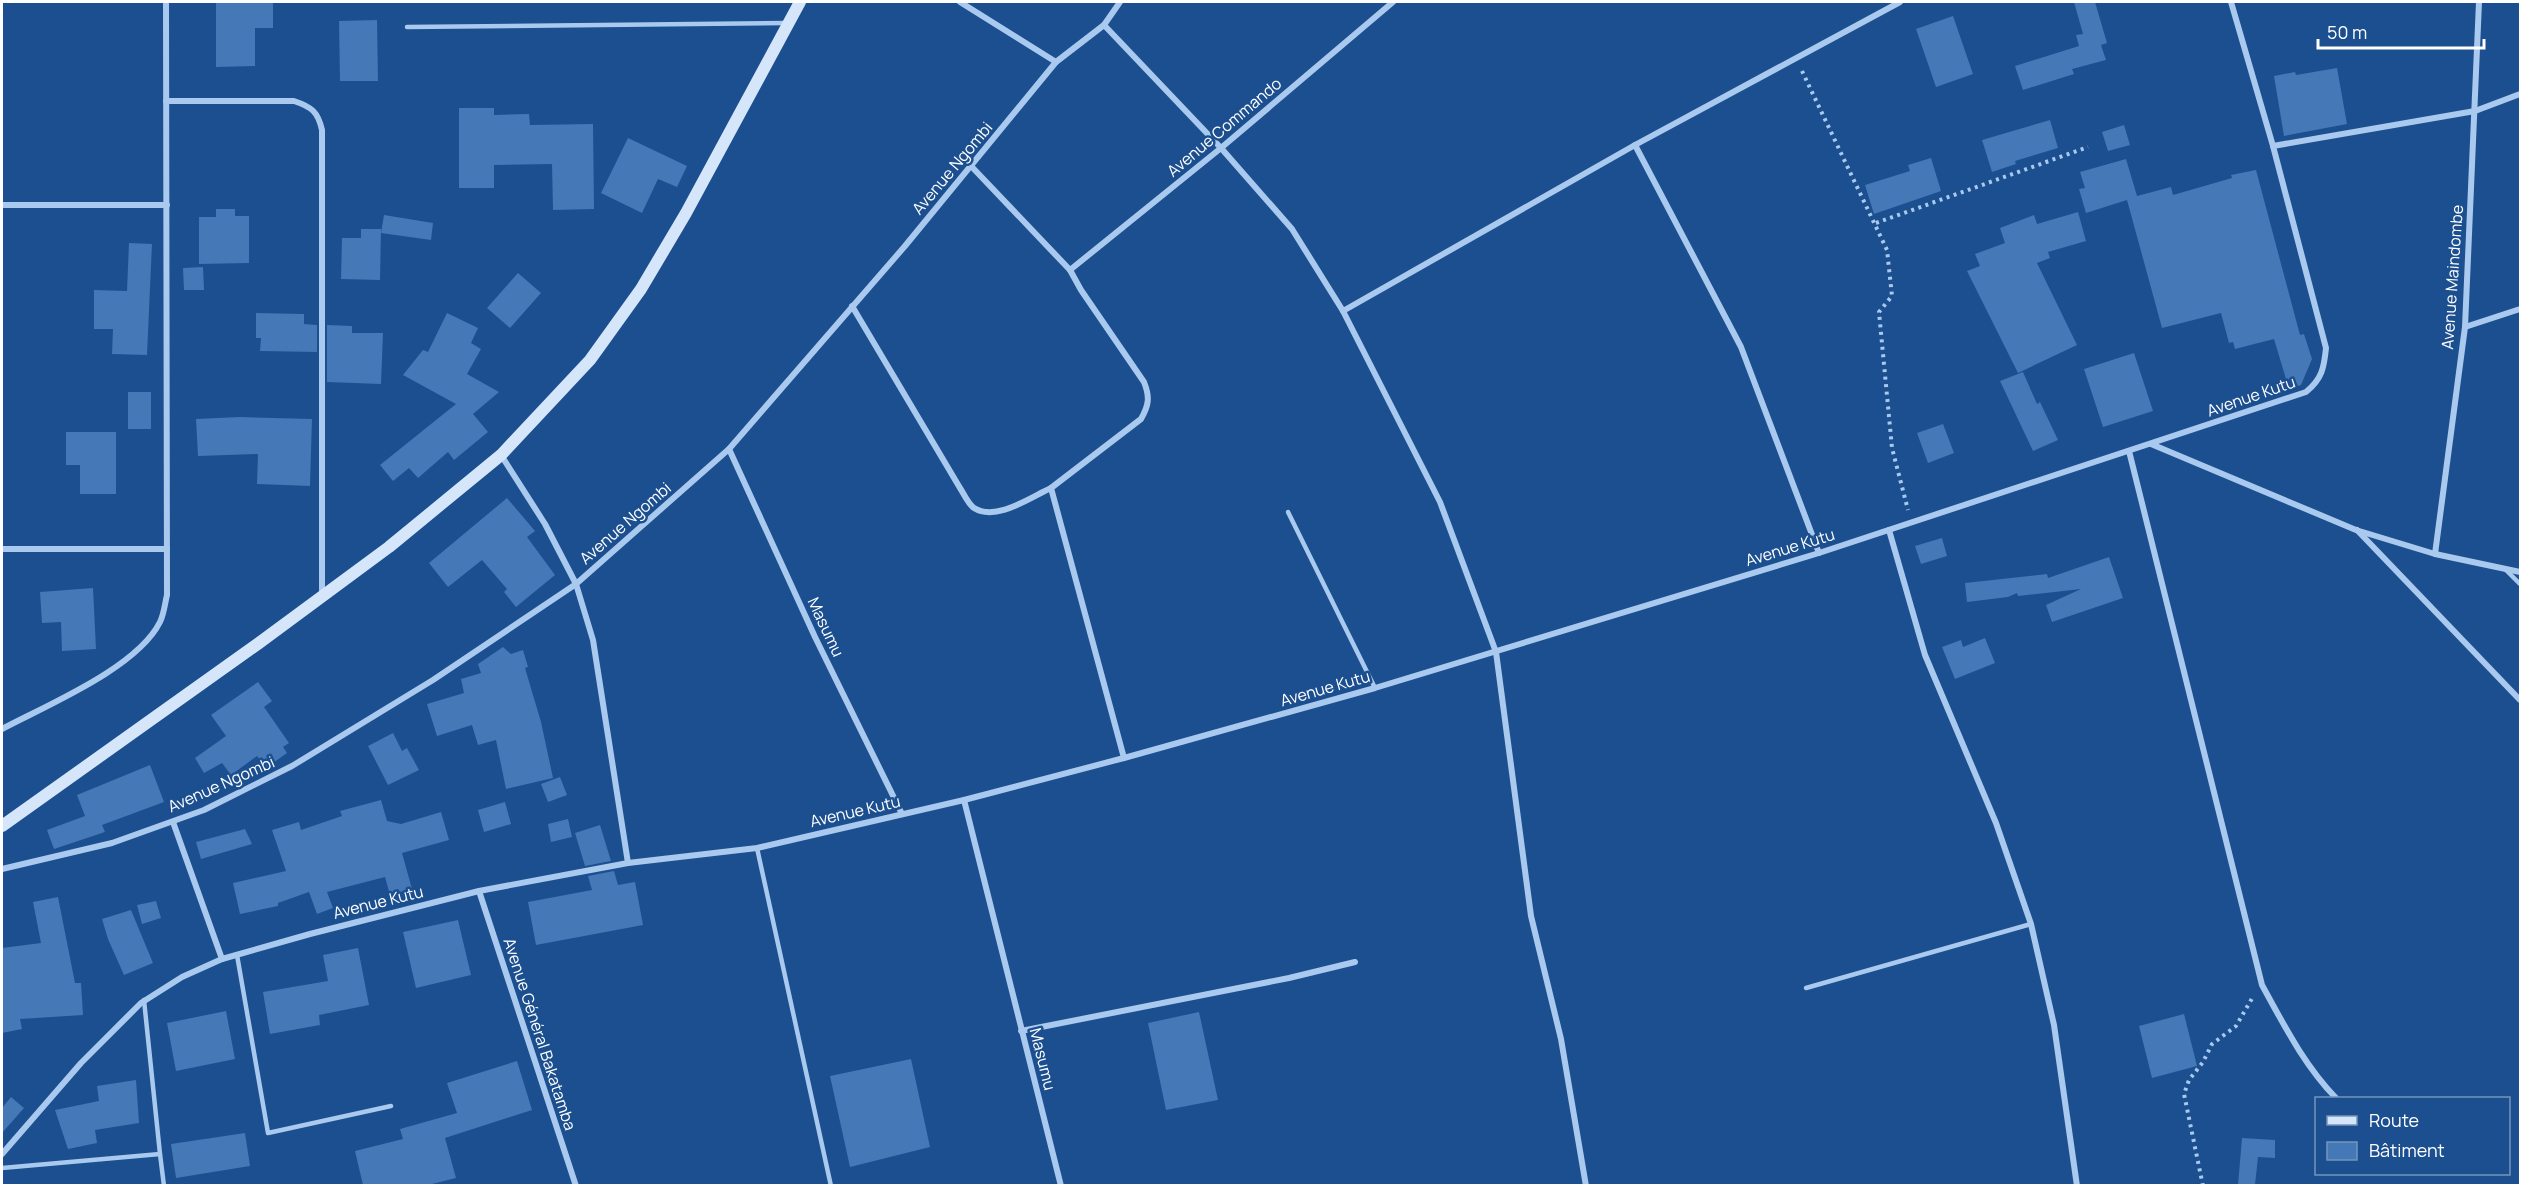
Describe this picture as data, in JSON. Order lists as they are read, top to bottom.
{
  "streets": {
    "street": [
      "Avenue Commando",
      "Avenue Ngombi",
      "Avenue Maindombe",
      "Avenue Kutu",
      "Masumu",
      "Avenue Général Bakatamba"
    ]
  },
  "crossings": [
    ["Avenue Ngombi", "Masumu"],
    ["Avenue Kutu", "Masumu"],
    ["Avenue Kutu", "Avenue Général Bakatamba"]
  ],
  "legend": ["Route", "Bâtiment"],
  "scale_bar": "50 m"
}
